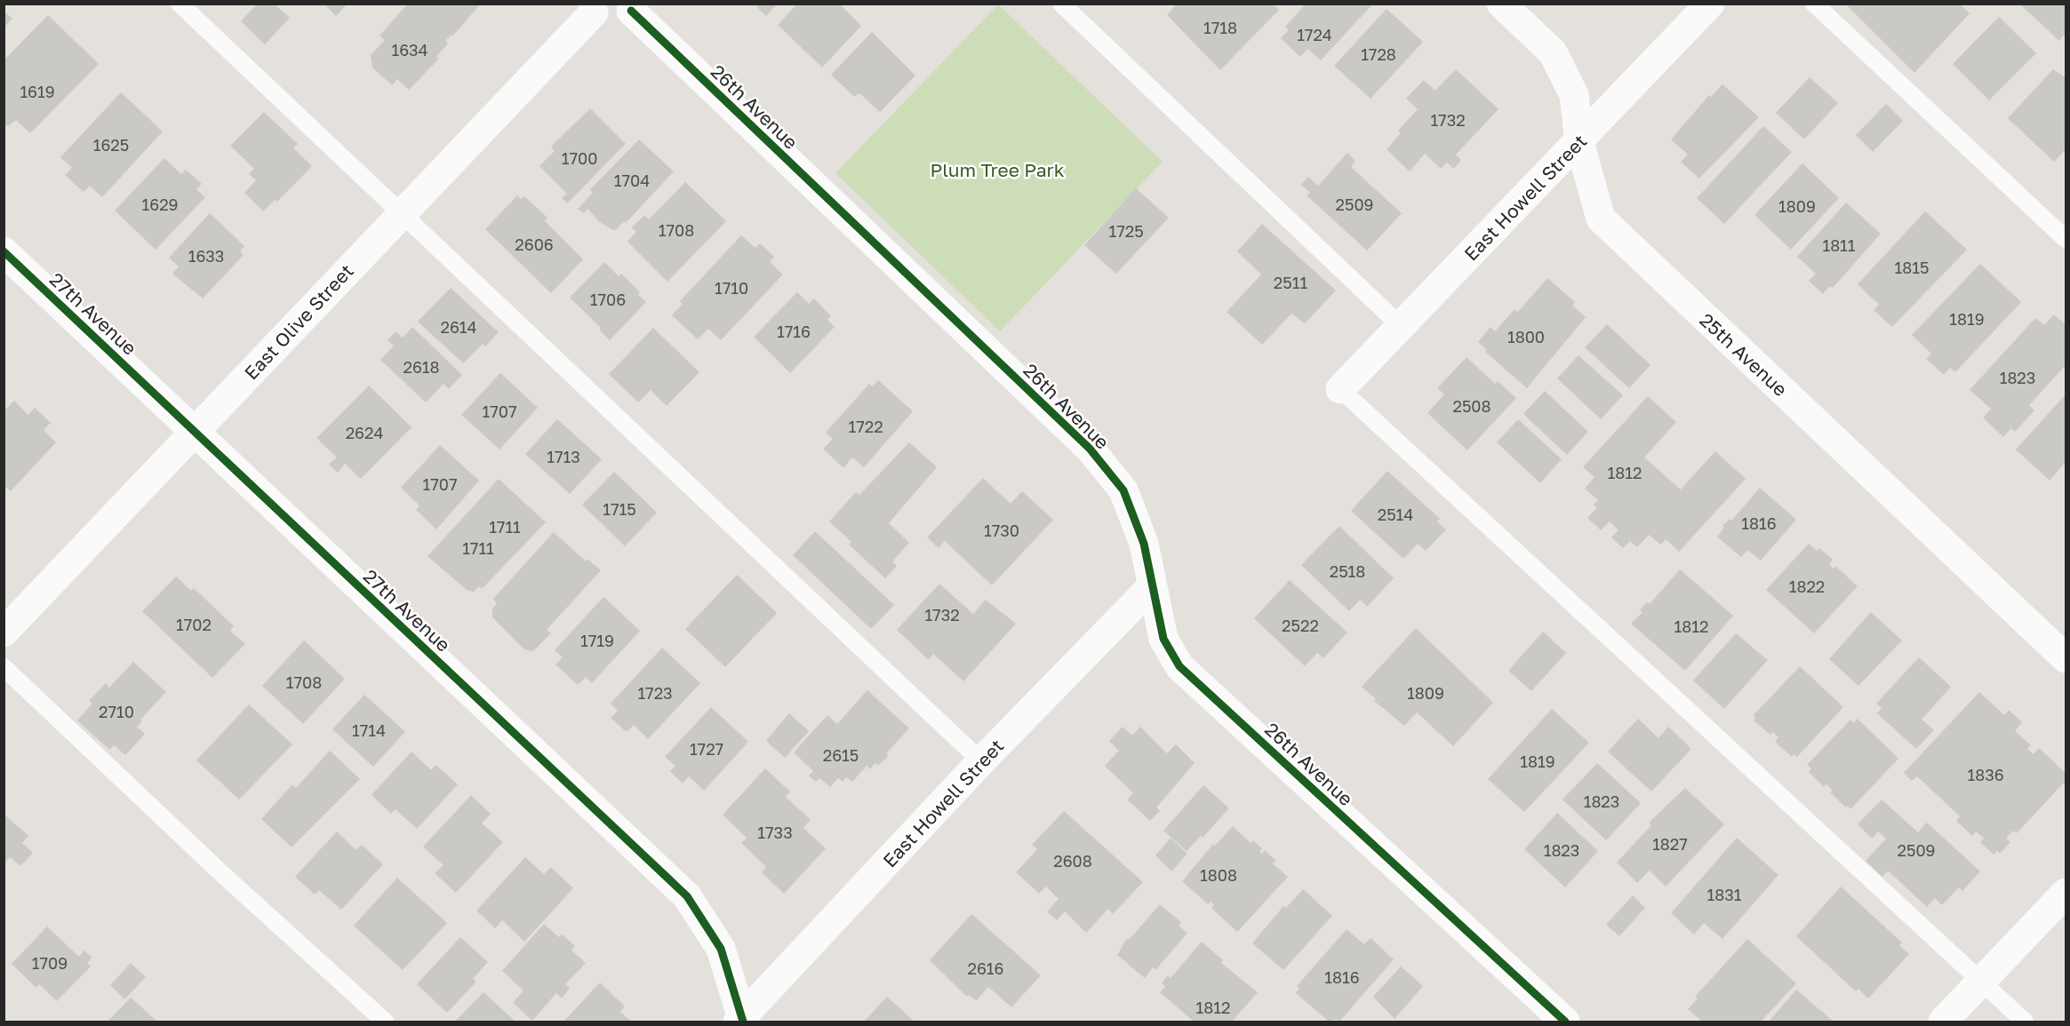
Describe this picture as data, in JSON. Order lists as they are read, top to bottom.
{
  "streets": {
    "street": [
      "26th Avenue",
      "East Howell Street",
      "27th Avenue",
      "East Olive Street",
      "25th Avenue"
    ]
  },
  "crossings": [
    ["26th Avenue", "East Howell Street"],
    ["East Howell Street", "27th Avenue"],
    ["East Howell Street", "25th Avenue"],
    ["27th Avenue", "East Olive Street"]
  ],
  "parks": ["Plum Tree Park"],
  "house_numbers": [
    "1718",
    "1724",
    "1634",
    "1728",
    "1619",
    "1732",
    "1625",
    "1700",
    "1704",
    "1629",
    "2509",
    "1809",
    "1708",
    "1725",
    "2606",
    "1811",
    "1633",
    "1815",
    "2511",
    "1710",
    "1706",
    "1819",
    "2614",
    "1716",
    "1800",
    "2618",
    "1823",
    "2508",
    "1707",
    "1722",
    "2624",
    "1713",
    "1812",
    "1707",
    "1715",
    "2514",
    "1816",
    "1711",
    "1730",
    "1711",
    "2518",
    "1822",
    "1732",
    "1702",
    "2522",
    "1812",
    "1719",
    "1708",
    "1723",
    "1809",
    "2710",
    "1714",
    "1727",
    "2615",
    "1819",
    "1836",
    "1823",
    "1733",
    "1827",
    "1823",
    "2509",
    "2608",
    "1808",
    "1831",
    "1709",
    "2616",
    "1816",
    "1812"
  ]
}
